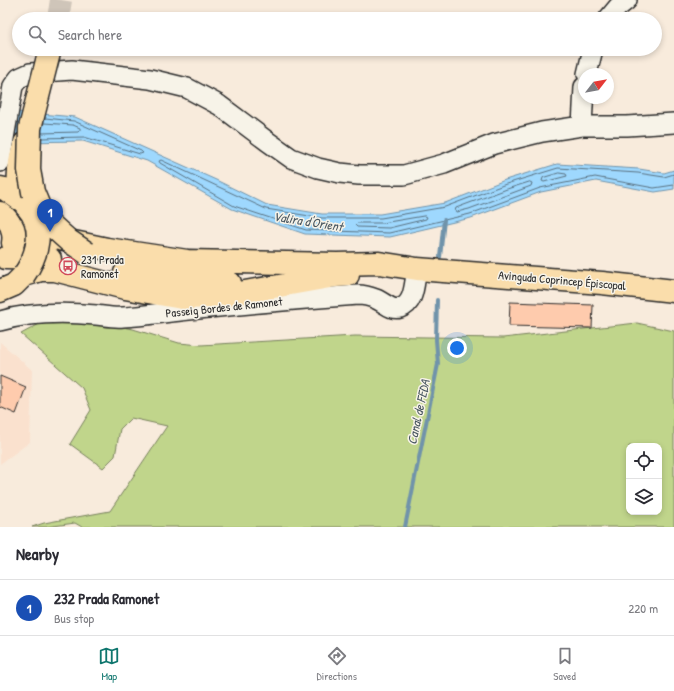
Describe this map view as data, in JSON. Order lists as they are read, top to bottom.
{
  "streets": {
    "highway": ["Avinguda Coprincep Épiscopal"],
    "street": ["Passeig Bordes de Ramonet"]
  },
  "crossings": [
    ["Avinguda Coprincep Épiscopal", "Passeig Bordes de Ramonet"]
  ],
  "water": ["Valira d'Orient", "Canal de FEDA"],
  "places": {
    "bus stop": ["231 Prada Ramonet"]
  },
  "north": "top right",
  "page": {
    "search": "Search here",
    "pins": "1",
    "heading": "Nearby",
    "list": [
      {
        "mark": "1",
        "name": "232 Prada Ramonet",
        "note": "Bus stop",
        "value": "220 m"
      }
    ],
    "nav": ["Map", "Directions", "Saved"]
  }
}
